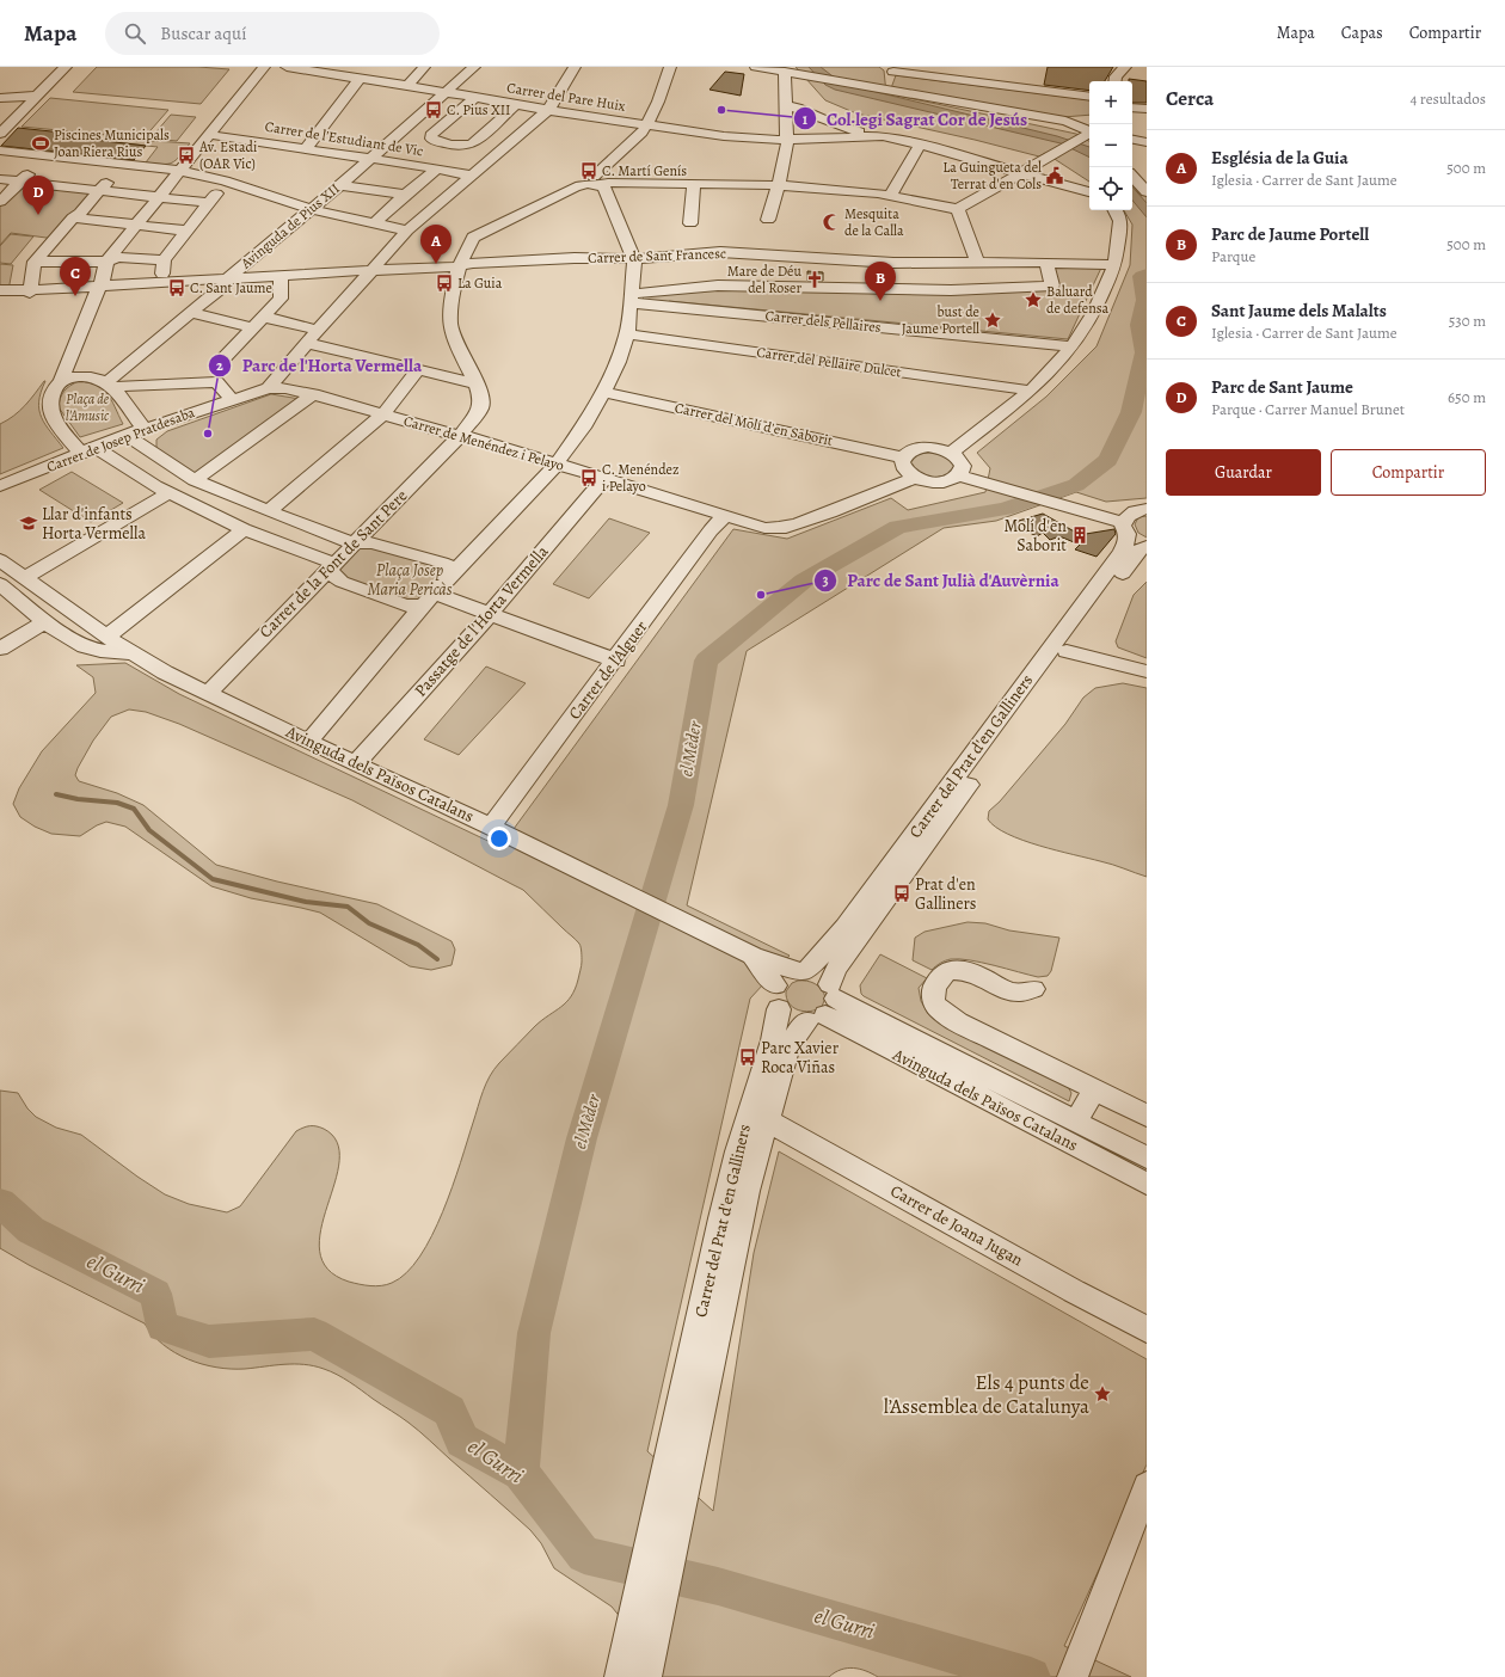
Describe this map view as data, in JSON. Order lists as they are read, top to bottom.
{
  "streets": {
    "street": [
      "Carrer del Pare Huix",
      "Carrer de l'Estudiant de Vic",
      "Avinguda de Pius XII",
      "Carrer de Sant Francesc",
      "Carrer dels Pellaires",
      "Carrer del Pellaire Dulcet",
      "Carrer del Molí d'en Saborit",
      "Carrer de Josep Pratdesaba",
      "Carrer de Menéndez i Pelayo",
      "Carrer de la Font de Sant Pere",
      "Passatge de l'Horta Vermella",
      "Carrer de l'Alguer",
      "Carrer del Prat d'en Galliners",
      "Avinguda dels Països Catalans",
      "Carrer de Joana Jugan"
    ]
  },
  "crossings": [
    ["Carrer del Pare Huix", "Avinguda de Pius XII"],
    ["Carrer de l'Estudiant de Vic", "Avinguda de Pius XII"],
    ["Avinguda de Pius XII", "Carrer de Sant Francesc"],
    ["Carrer de Sant Francesc", "Carrer de la Font de Sant Pere"],
    ["Carrer del Molí d'en Saborit", "Carrer de Menéndez i Pelayo"],
    ["Carrer de Josep Pratdesaba", "Carrer de Menéndez i Pelayo"],
    ["Carrer de Menéndez i Pelayo", "Carrer de la Font de Sant Pere"],
    ["Carrer de Menéndez i Pelayo", "Passatge de l'Horta Vermella"],
    ["Carrer de Menéndez i Pelayo", "Carrer de l'Alguer"],
    ["Carrer de la Font de Sant Pere", "Avinguda dels Països Catalans"],
    ["Passatge de l'Horta Vermella", "Avinguda dels Països Catalans"],
    ["Carrer de l'Alguer", "Avinguda dels Països Catalans"],
    ["Carrer del Prat d'en Galliners", "Avinguda dels Països Catalans"],
    ["Carrer del Prat d'en Galliners", "Carrer de Joana Jugan"]
  ],
  "water": ["el Mèder", "el Gurri"],
  "parks": ["Plaça de l'Amusic", "Plaça Josep Maria Pericàs"],
  "places": {
    "bus stop": [
      "C. Pius XII",
      "Av. Estadi (OAR Vic)",
      "C. Martí Genís",
      "La Guia",
      "C. Sant Jaume",
      "C. Menéndez i Pelayo",
      "Prat d'en Galliners",
      "Parc Xavier Roca Viñas"
    ],
    "other": ["Col·legi Sagrat Cor de Jesús", "Parc de l'Horta Vermella", "Parc de Sant Julià d'Auvèrnia"],
    "sports": ["Piscines Municipals Joan Riera Rius"],
    "public building": ["La Guingueta del Terrat d'en Cols"],
    "mosque": ["Mesquita de la Calla"],
    "church": ["Mare de Déu del Roser"],
    "place": ["Baluard de defensa", "bust de Jaume Portell", "Els 4 punts de l’Assemblea de Catalunya"],
    "school or university": ["Llar d'infants Horta Vermella"],
    "building": ["Molí d'en Saborit"]
  },
  "page": {
    "header": "Mapa",
    "search": "Buscar aquí",
    "nav": ["Mapa", "Capas", "Compartir"],
    "heading": ["Cerca", "4 resultados"],
    "map_buttons": ["+", "−"],
    "list": [
      {
        "mark": "A",
        "name": "Església de la Guia",
        "note": "Iglesia · Carrer de Sant Jaume",
        "value": "500 m"
      },
      {
        "mark": "B",
        "name": "Parc de Jaume Portell",
        "note": "Parque",
        "value": "500 m"
      },
      {
        "mark": "C",
        "name": "Sant Jaume dels Malalts",
        "note": "Iglesia · Carrer de Sant Jaume",
        "value": "530 m"
      },
      {
        "mark": "D",
        "name": "Parc de Sant Jaume",
        "note": "Parque · Carrer Manuel Brunet",
        "value": "650 m"
      }
    ],
    "pins": [
      "D",
      "A",
      "C",
      "B"
    ],
    "buttons": ["Guardar", "Compartir"]
  }
}
